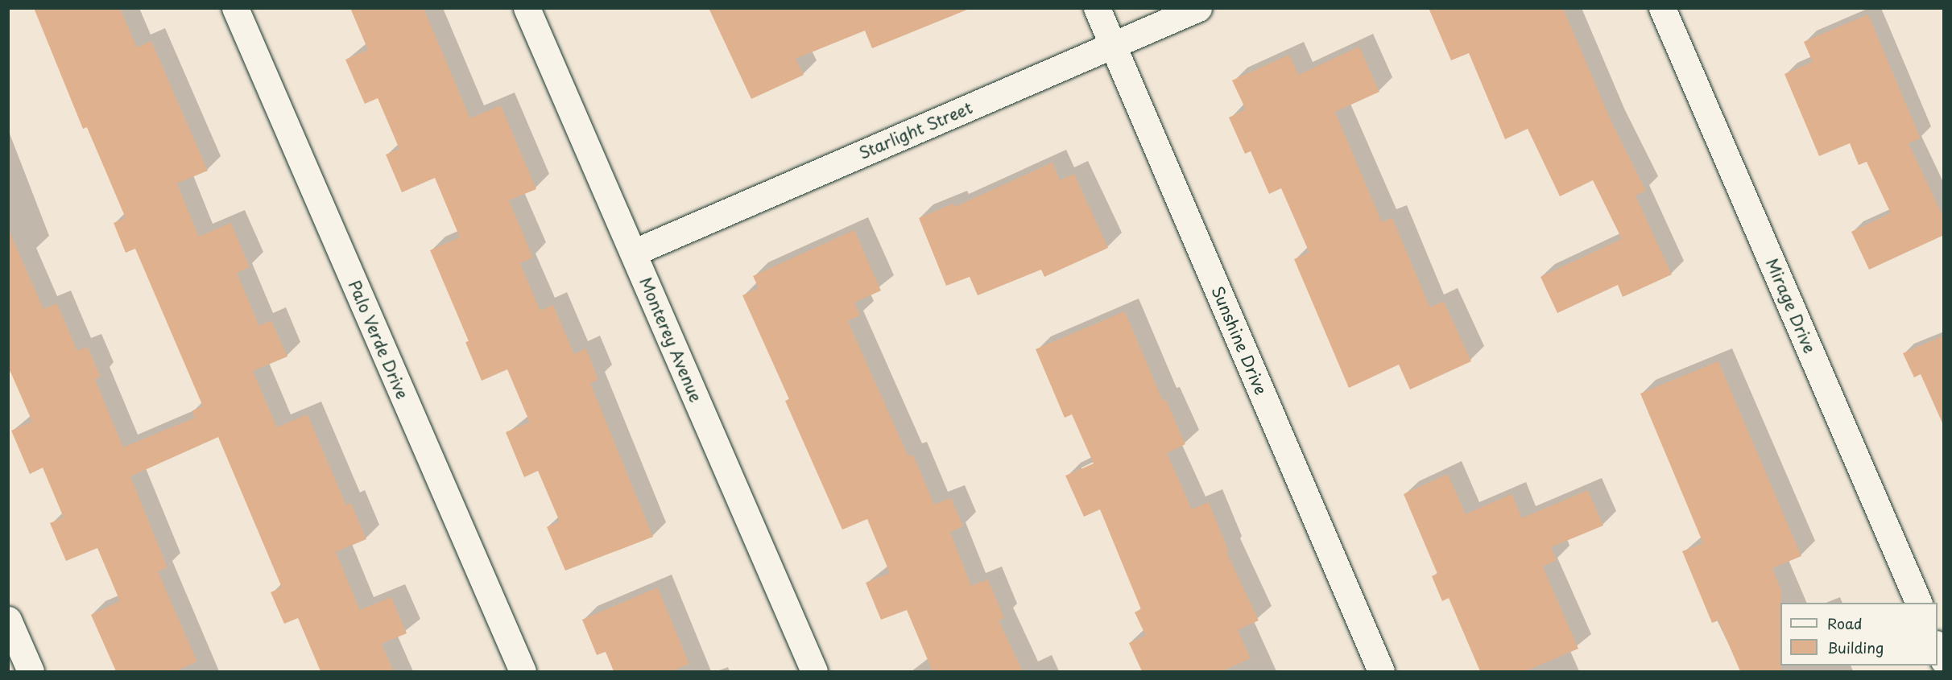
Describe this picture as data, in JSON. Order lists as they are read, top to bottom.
{
  "streets": {
    "street": [
      "Starlight Street",
      "Mirage Drive",
      "Palo Verde Drive",
      "Monterey Avenue",
      "Sunshine Drive"
    ]
  },
  "crossings": [
    ["Starlight Street", "Monterey Avenue"],
    ["Starlight Street", "Sunshine Drive"]
  ],
  "legend": ["Road", "Building"]
}
